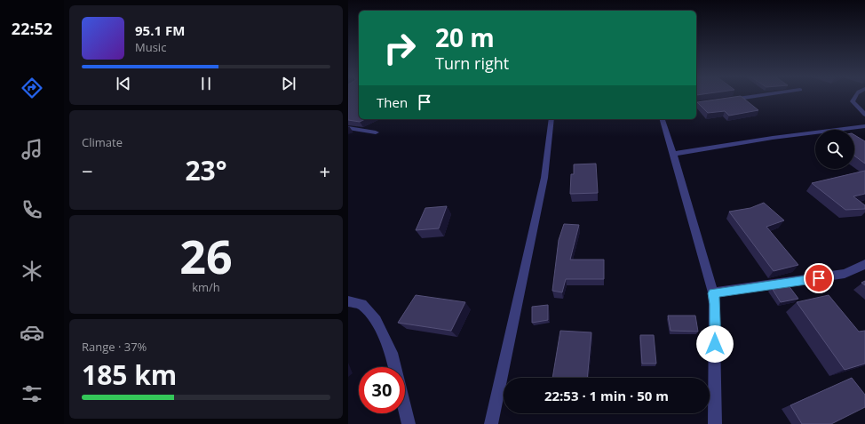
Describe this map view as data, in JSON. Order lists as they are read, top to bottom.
{
  "page": {
    "tabs": "22:52",
    "turn": ["20 m", "Turn right"],
    "song": ["95.1 FM", "Music"],
    "then": "Then",
    "tile": [
      "Climate",
      ["26", "km/h"],
      ["Range · 37%", "185 km"]
    ],
    "heat": ["−", "23°", "+"],
    "limit": "30",
    "trip": "22:53 · 1 min · 50 m"
  }
}
